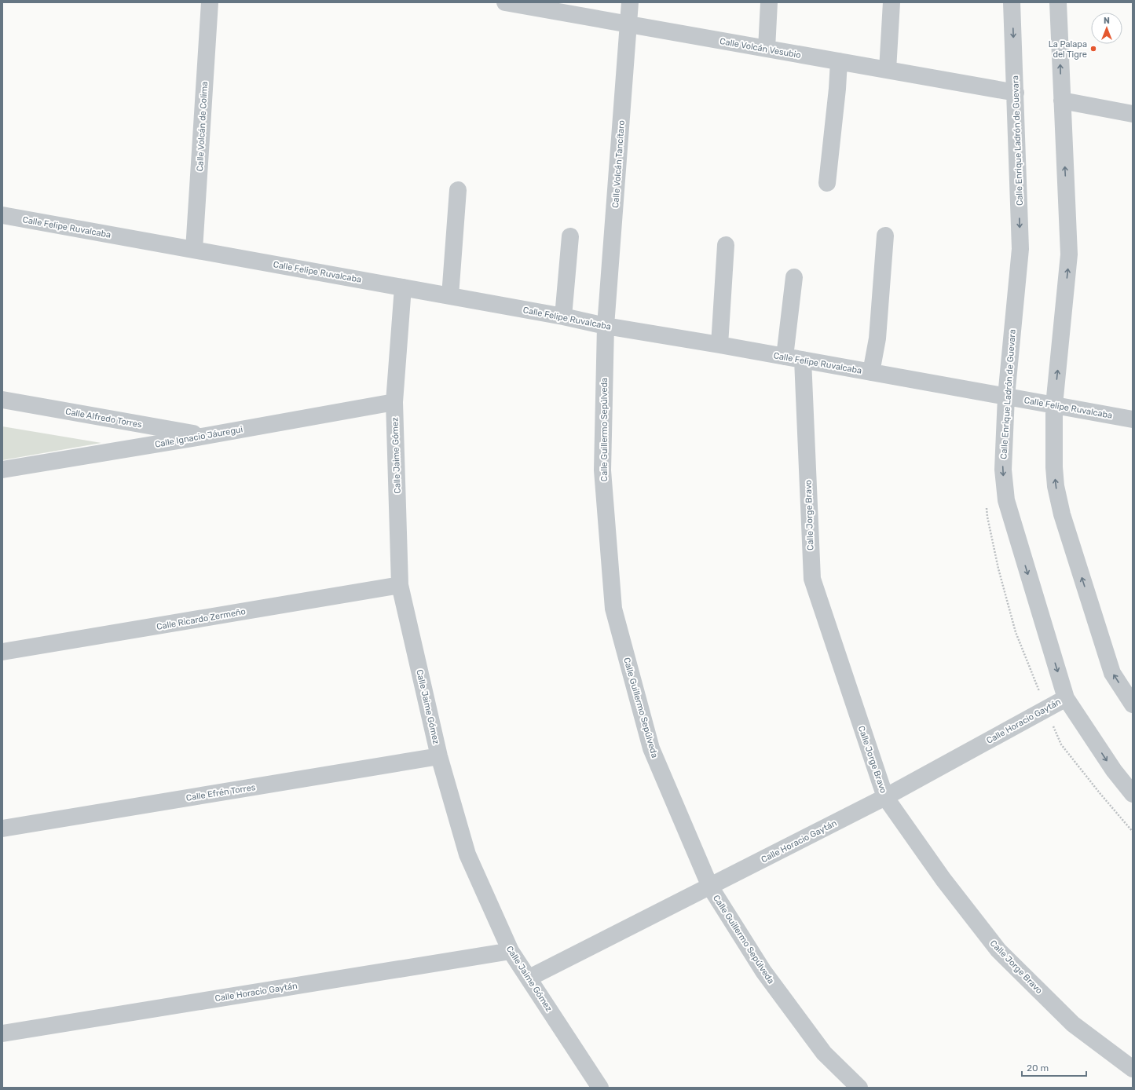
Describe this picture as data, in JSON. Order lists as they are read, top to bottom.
{
  "streets": {
    "street": [
      "Calle Volcán Vesubio",
      "Calle Volcán de Colima",
      "Calle Enrique Ladrón de Guevara",
      "Calle Volcán Tancítaro",
      "Calle Felipe Ruvalcaba",
      "Calle Alfredo Torres",
      "Calle Guillermo Sepúlveda",
      "Calle Ignacio Jáuregui",
      "Calle Jaime Gómez",
      "Calle Jorge Bravo",
      "Calle Ricardo Zermeño",
      "Calle Horacio Gaytán",
      "Calle Efrén Torres"
    ]
  },
  "crossings": [
    ["Calle Volcán Vesubio", "Calle Enrique Ladrón de Guevara"],
    ["Calle Volcán Vesubio", "Calle Volcán Tancítaro"],
    ["Calle Volcán de Colima", "Calle Felipe Ruvalcaba"],
    ["Calle Enrique Ladrón de Guevara", "Calle Felipe Ruvalcaba"],
    ["Calle Enrique Ladrón de Guevara", "Calle Horacio Gaytán"],
    ["Calle Volcán Tancítaro", "Calle Felipe Ruvalcaba"],
    ["Calle Volcán Tancítaro", "Calle Guillermo Sepúlveda"],
    ["Calle Felipe Ruvalcaba", "Calle Guillermo Sepúlveda"],
    ["Calle Felipe Ruvalcaba", "Calle Jaime Gómez"],
    ["Calle Felipe Ruvalcaba", "Calle Jorge Bravo"],
    ["Calle Alfredo Torres", "Calle Ignacio Jáuregui"],
    ["Calle Guillermo Sepúlveda", "Calle Horacio Gaytán"],
    ["Calle Ignacio Jáuregui", "Calle Jaime Gómez"],
    ["Calle Jaime Gómez", "Calle Ricardo Zermeño"],
    ["Calle Jaime Gómez", "Calle Horacio Gaytán"],
    ["Calle Jaime Gómez", "Calle Efrén Torres"],
    ["Calle Jorge Bravo", "Calle Horacio Gaytán"]
  ],
  "places": ["La Palapa del Tigre"],
  "scale_bar": "20 m",
  "north": "top"
}
